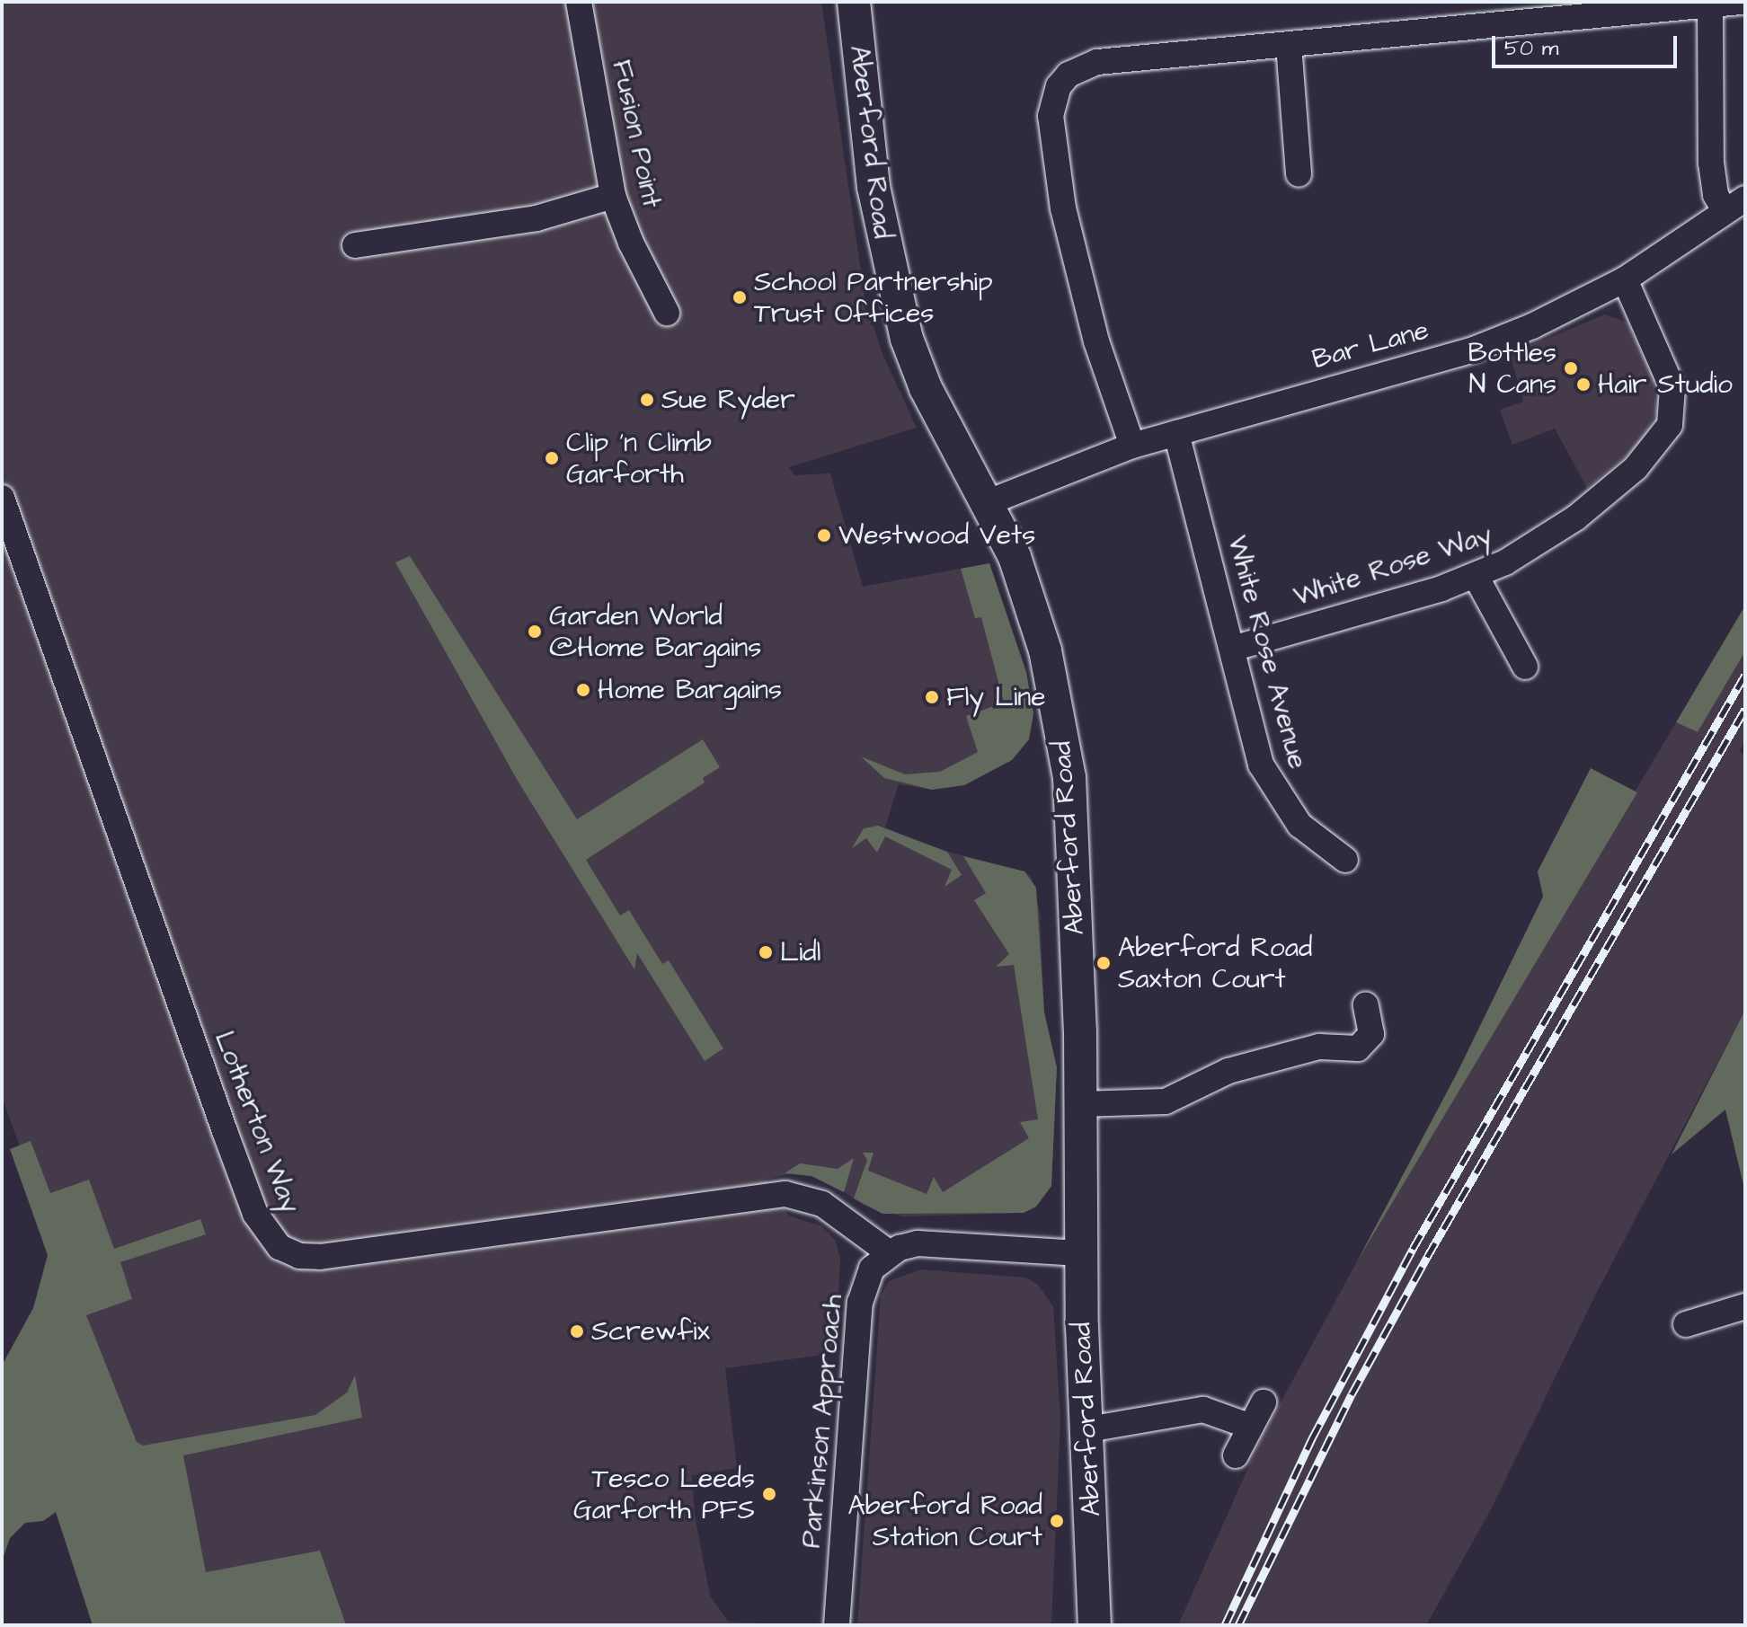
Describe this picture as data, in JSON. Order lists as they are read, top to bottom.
{
  "streets": {
    "main road": ["Aberford Road"],
    "street": [
      "Fusion Point",
      "Bar Lane",
      "White Rose Way",
      "White Rose Avenue",
      "Lotherton Way",
      "Parkinson Approach"
    ]
  },
  "crossings": [
    ["Aberford Road", "Bar Lane"],
    ["Bar Lane", "White Rose Way"],
    ["Bar Lane", "White Rose Avenue"],
    ["White Rose Way", "White Rose Avenue"],
    ["Lotherton Way", "Parkinson Approach"]
  ],
  "places": [
    "School Partnership Trust Offices",
    "Bottles N Cans",
    "Hair Studio",
    "Sue Ryder",
    "Clip 'n Climb Garforth",
    "Westwood Vets",
    "Garden World @Home Bargains",
    "Home Bargains",
    "Fly Line",
    "Lidl",
    "Aberford Road Saxton Court",
    "Screwfix",
    "Tesco Leeds Garforth PFS",
    "Aberford Road Station Court"
  ],
  "scale_bar": "50 m"
}
